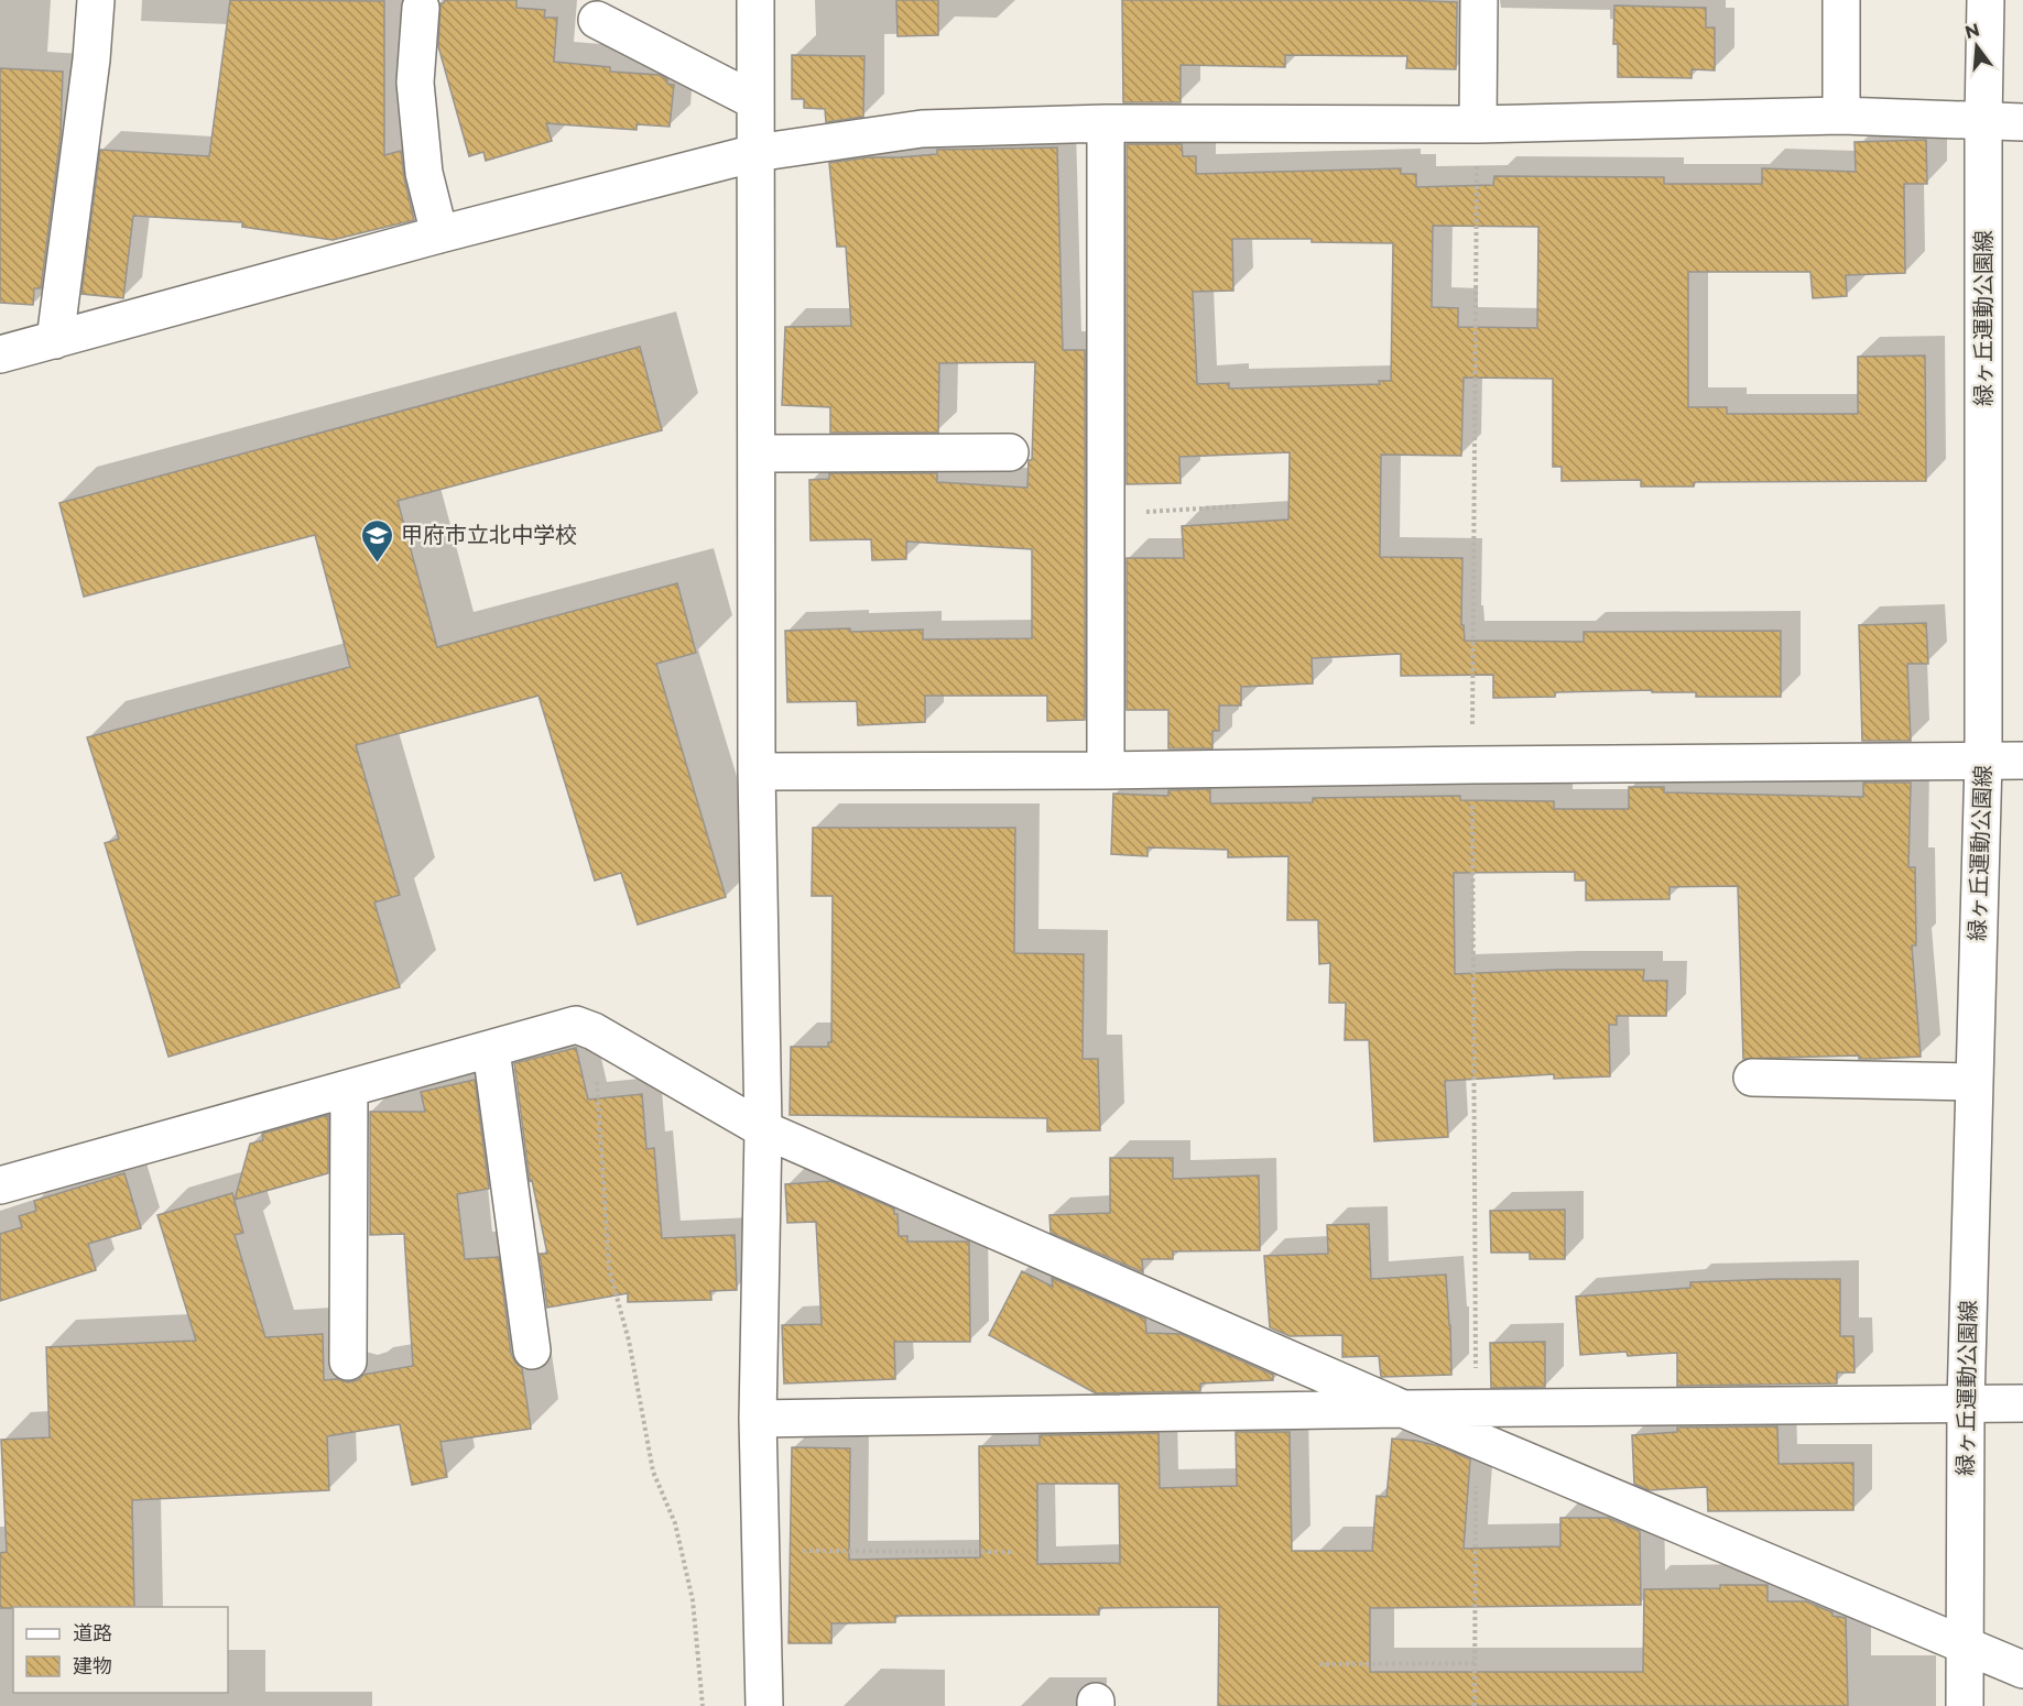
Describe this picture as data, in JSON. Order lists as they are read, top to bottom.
{
  "streets": {
    "street": ["緑ヶ丘運動公園線"]
  },
  "places": {
    "school or university": ["甲府市立北中学校"]
  },
  "legend": ["道路", "建物"],
  "north": "top"
}
